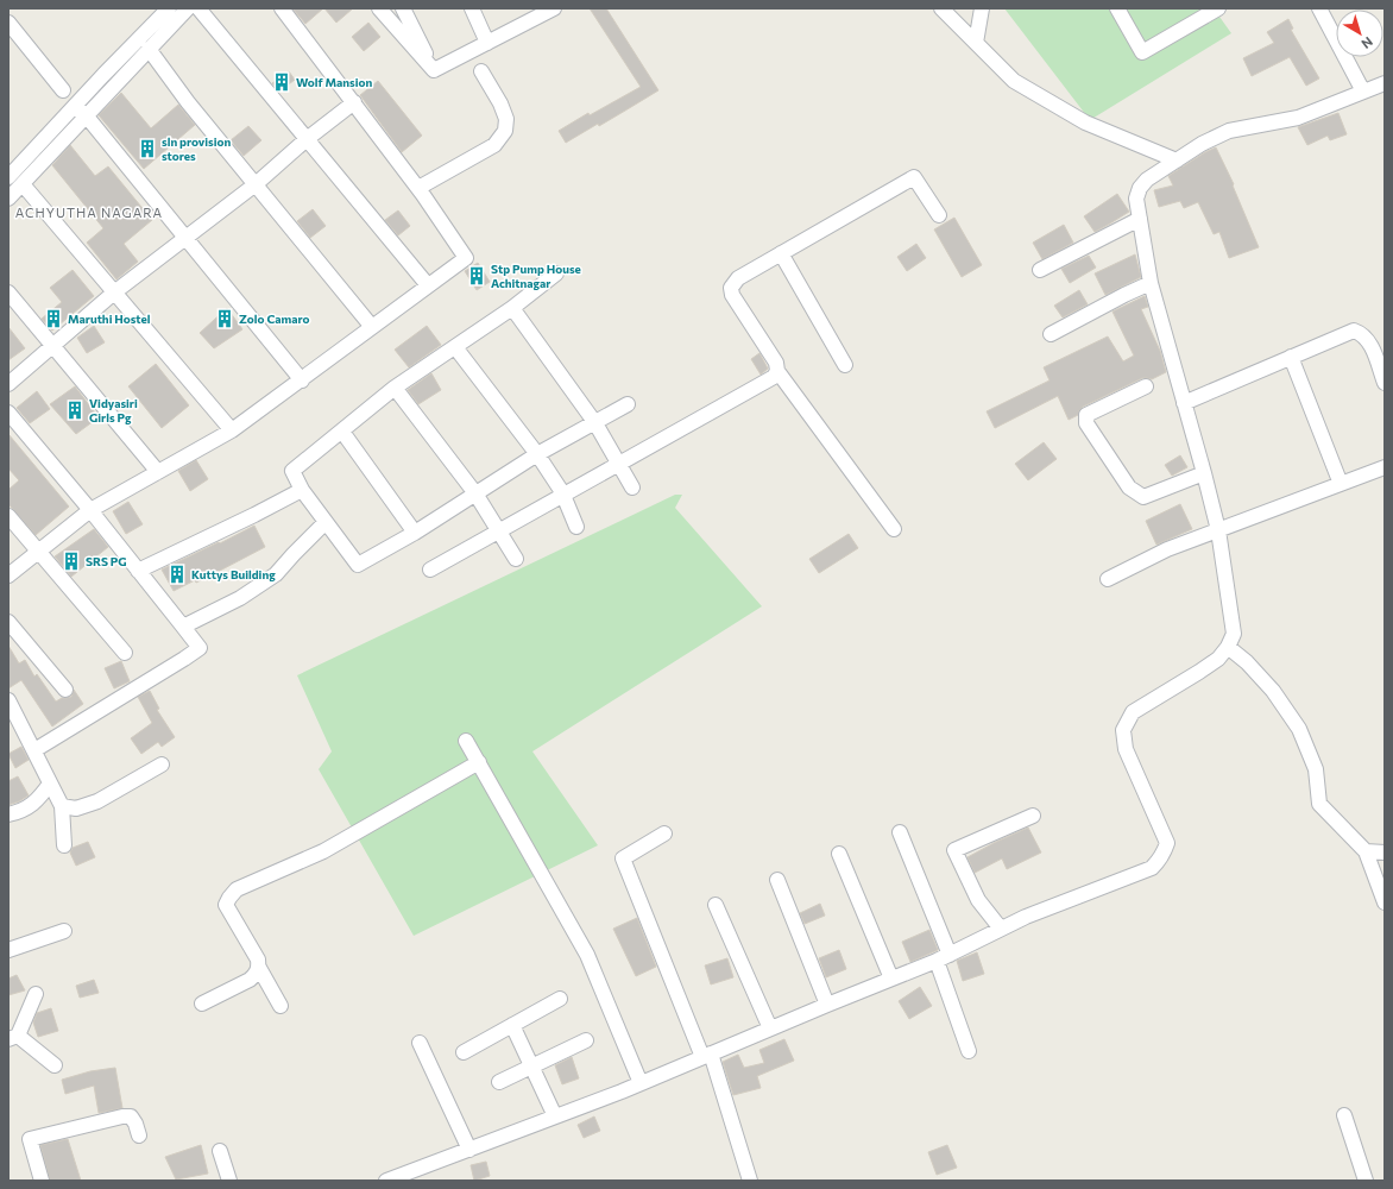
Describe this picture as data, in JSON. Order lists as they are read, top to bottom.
{
  "districts": ["ACHYUTHA NAGARA"],
  "places": {
    "building": [
      "Wolf Mansion",
      "sln provision stores",
      "Stp Pump House Achitnagar",
      "Maruthi Hostel",
      "Zolo Camaro",
      "Vidyasiri Girls Pg",
      "SRS PG",
      "Kuttys Building"
    ]
  },
  "north": "bottom right"
}
